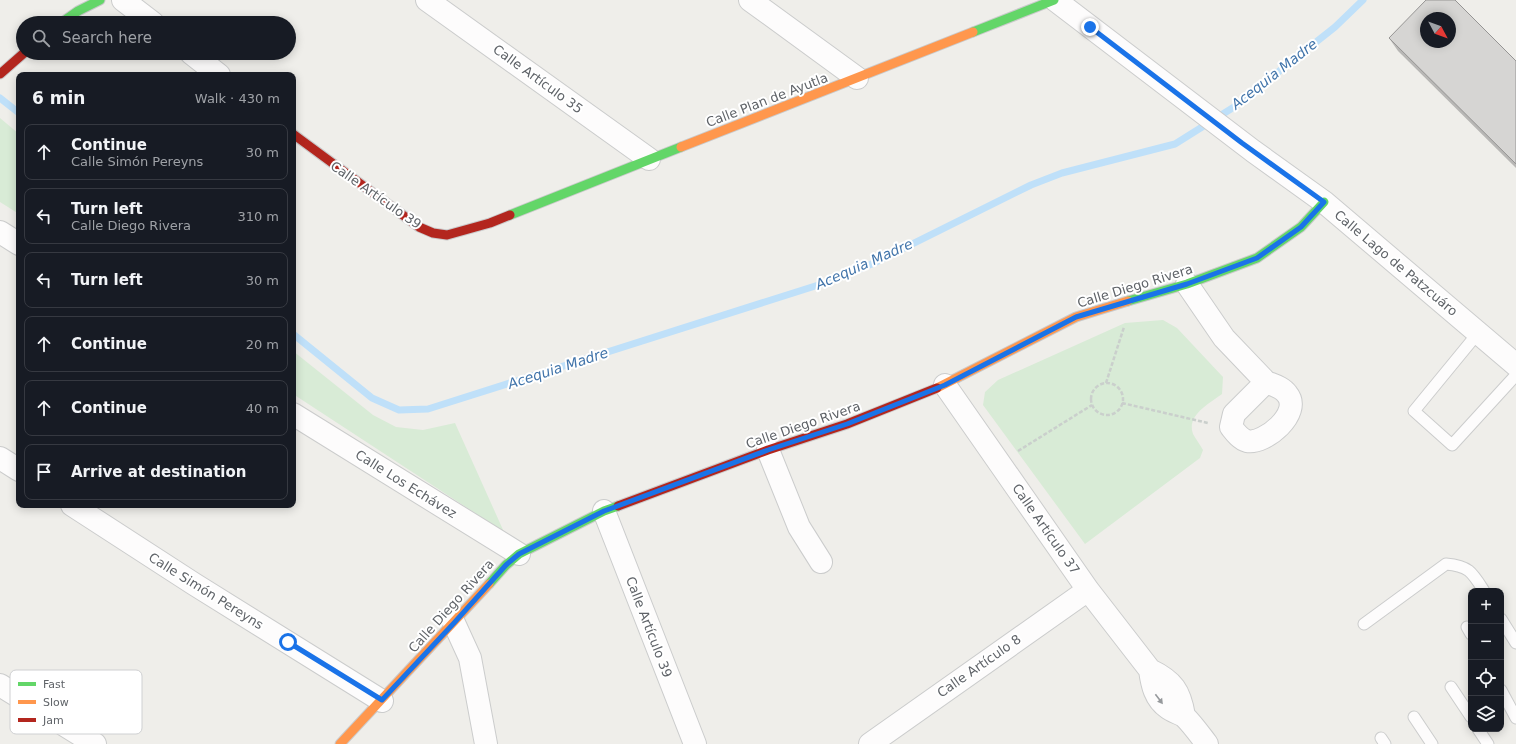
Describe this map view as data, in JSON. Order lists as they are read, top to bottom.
{
  "streets": {
    "street": [
      "Calle Artículo 35",
      "Calle Plan de Ayutla",
      "Calle Artículo 39",
      "Calle Lago de Patzcuáro",
      "Calle Diego Rivera",
      "Calle Los Echávez",
      "Calle Artículo 37",
      "Calle Simón Pereyns",
      "Calle Artículo 8"
    ]
  },
  "crossings": [
    ["Calle Artículo 35", "Calle Plan de Ayutla"],
    ["Calle Plan de Ayutla", "Calle Artículo 39"],
    ["Calle Plan de Ayutla", "Calle Lago de Patzcuáro"],
    ["Calle Artículo 39", "Calle Diego Rivera"],
    ["Calle Lago de Patzcuáro", "Calle Diego Rivera"],
    ["Calle Diego Rivera", "Calle Los Echávez"],
    ["Calle Diego Rivera", "Calle Artículo 37"],
    ["Calle Diego Rivera", "Calle Simón Pereyns"],
    ["Calle Artículo 37", "Calle Artículo 8"]
  ],
  "water": ["Acequia Madre"],
  "legend": ["Fast", "Slow", "Jam"],
  "north": "bottom right",
  "page": {
    "search": "Search here",
    "heading": ["6 min", "Walk · 430 m"],
    "list": [
      ["Continue", "Calle Simón Pereyns", "30 m"],
      ["Turn left", "Calle Diego Rivera", "310 m"],
      ["Turn left", "30 m"],
      ["Continue", "20 m"],
      ["Continue", "40 m"],
      "Arrive at destination"
    ],
    "map_buttons": ["+", "−"]
  }
}
